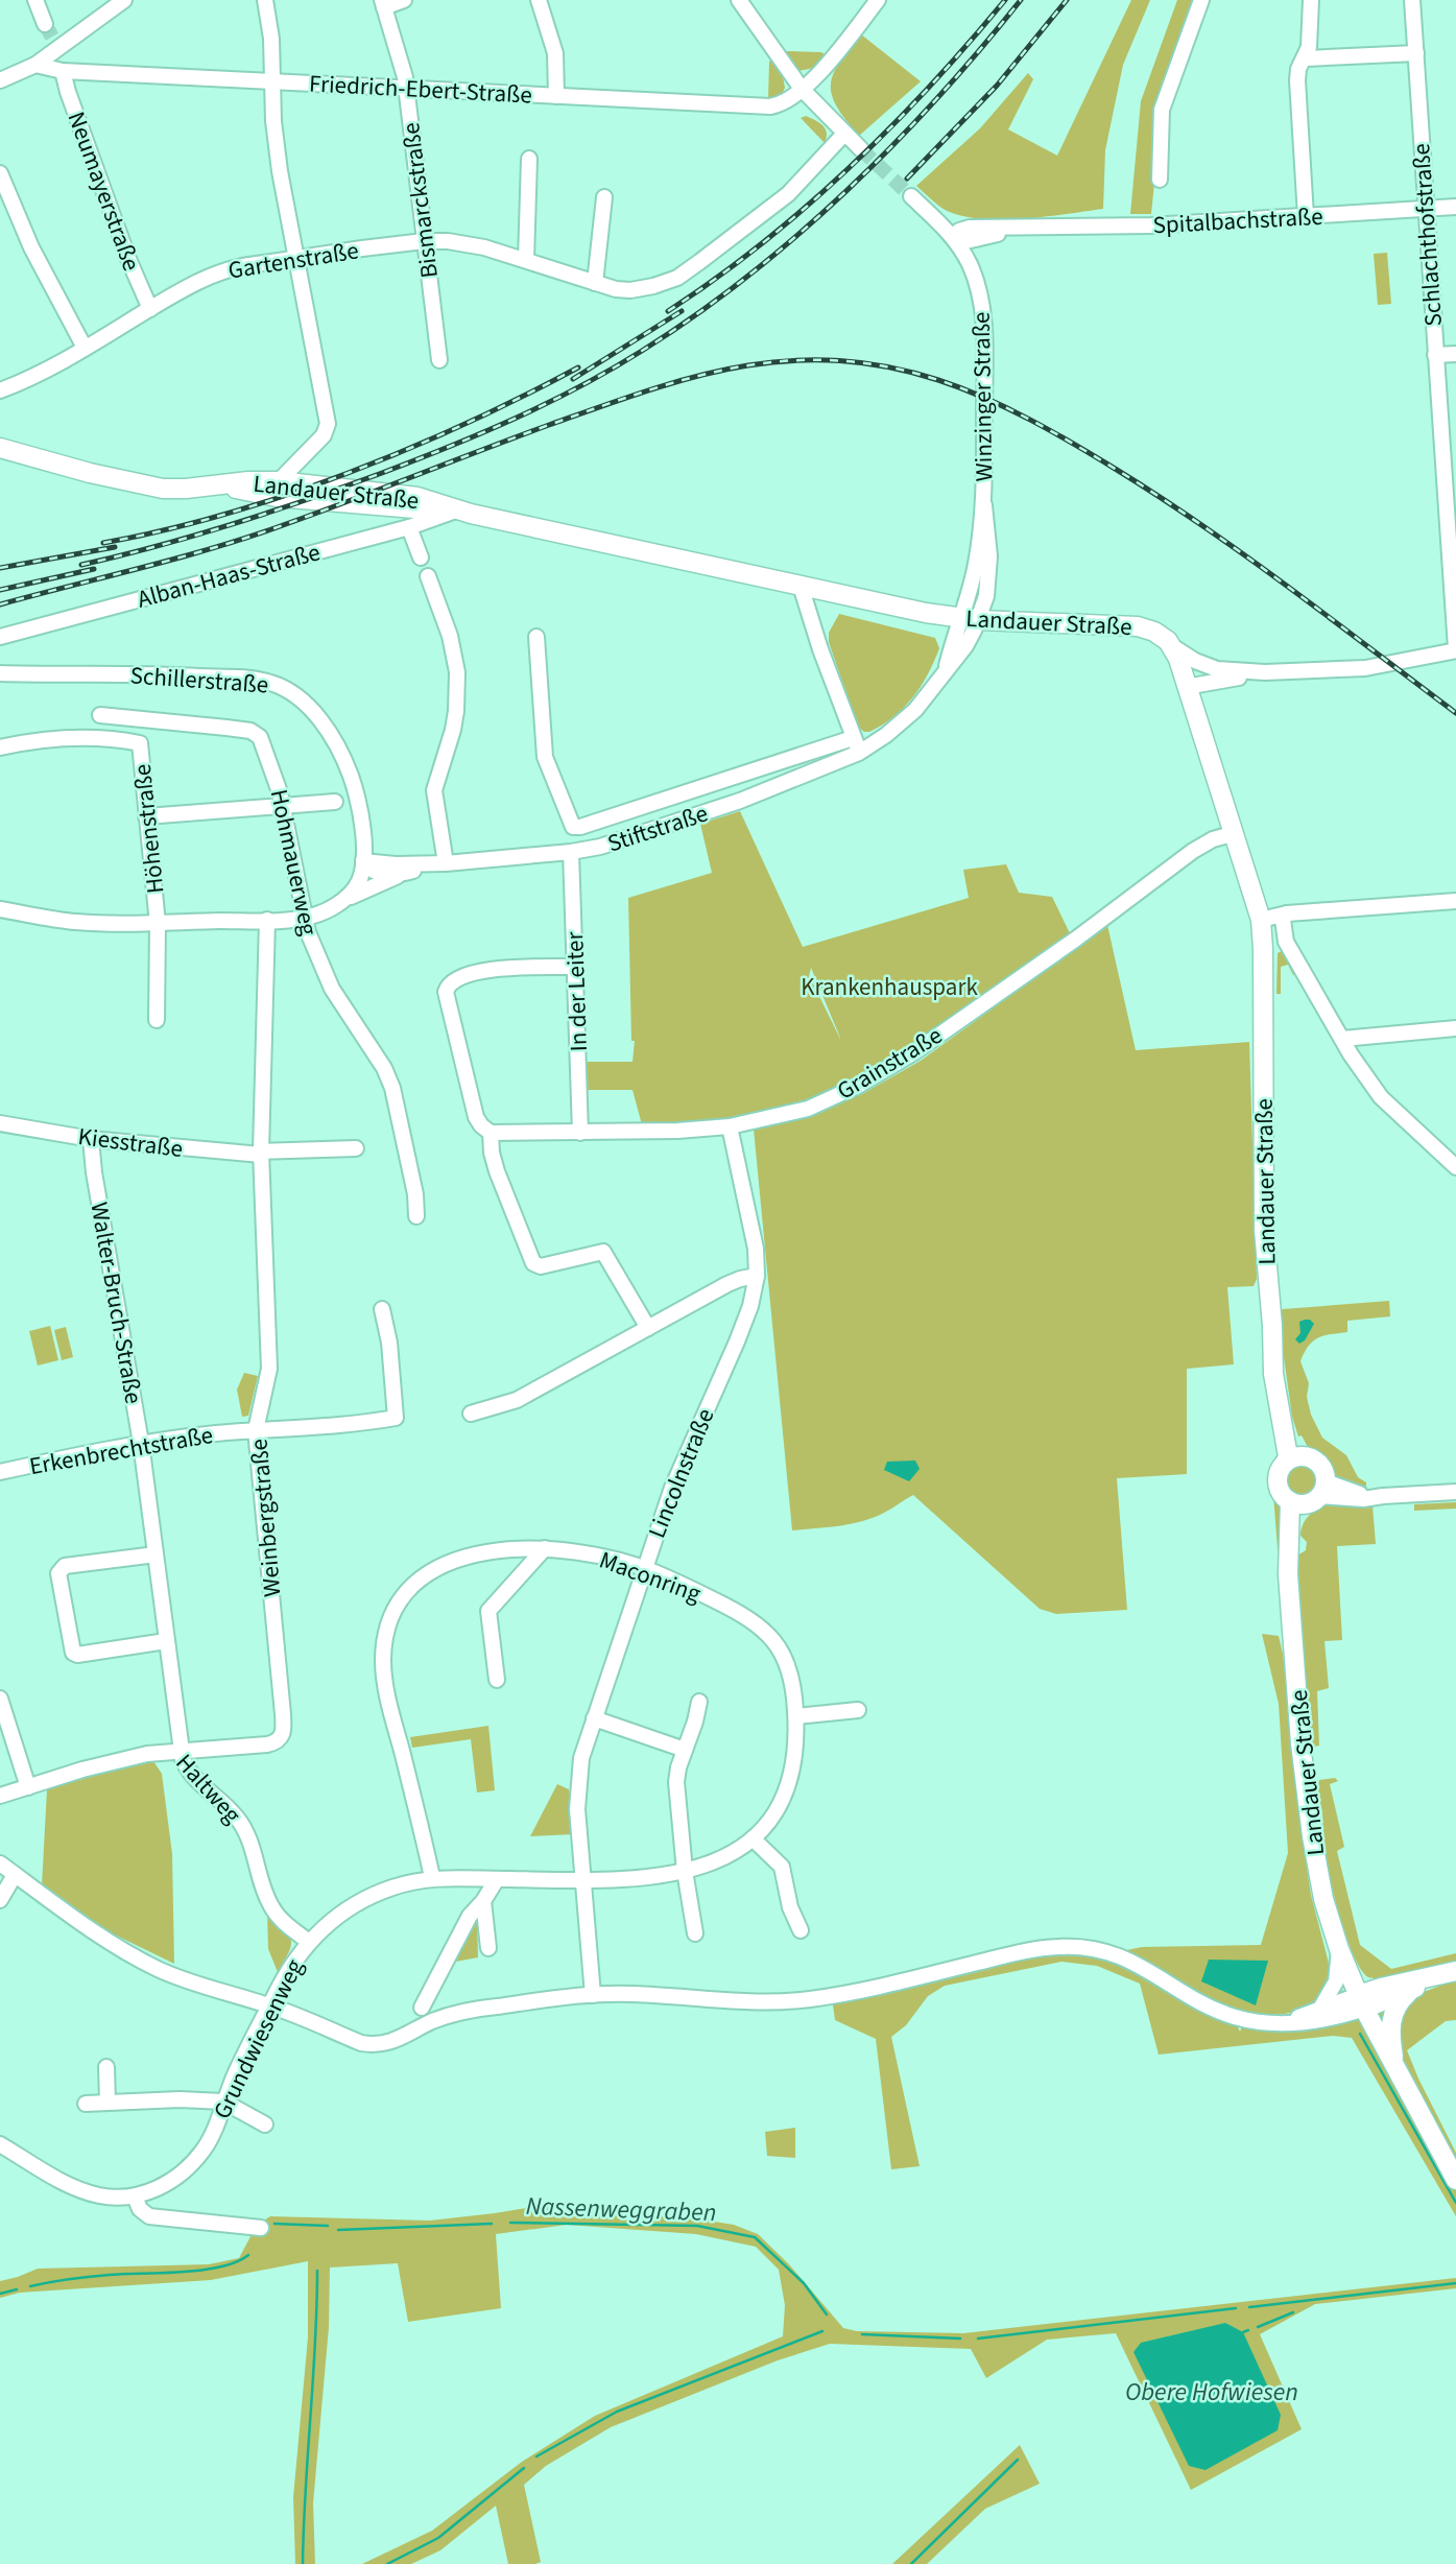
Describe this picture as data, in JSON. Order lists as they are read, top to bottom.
{
  "streets": {
    "main road": ["Landauer Straße"],
    "street": [
      "Friedrich-Ebert-Straße",
      "Neumayerstraße",
      "Bismarckstraße",
      "Spitalbachstraße",
      "Schlachthofstraße",
      "Gartenstraße",
      "Winzinger Straße",
      "Alban-Haas-Straße",
      "Schillerstraße",
      "Stiftstraße",
      "Höhenstraße",
      "Hohmauerweg",
      "In der Leiter",
      "Grainstraße",
      "Kiesstraße",
      "Walter-Bruch-Straße",
      "Erkenbrechtstraße",
      "Lincolnstraße",
      "Weinbergstraße",
      "Maconring",
      "Haltweg",
      "Grundwiesenweg"
    ]
  },
  "crossings": [
    ["Friedrich-Ebert-Straße", "Neumayerstraße"],
    ["Friedrich-Ebert-Straße", "Bismarckstraße"],
    ["Neumayerstraße", "Gartenstraße"],
    ["Bismarckstraße", "Gartenstraße"],
    ["Spitalbachstraße", "Schlachthofstraße"],
    ["Spitalbachstraße", "Winzinger Straße"],
    ["Winzinger Straße", "Landauer Straße"],
    ["Winzinger Straße", "Stiftstraße"],
    ["Landauer Straße", "Alban-Haas-Straße"],
    ["Landauer Straße", "Stiftstraße"],
    ["Landauer Straße", "Grainstraße"],
    ["Schillerstraße", "Stiftstraße"],
    ["Stiftstraße", "In der Leiter"],
    ["In der Leiter", "Grainstraße"],
    ["Grainstraße", "Lincolnstraße"],
    ["Kiesstraße", "Walter-Bruch-Straße"],
    ["Kiesstraße", "Weinbergstraße"],
    ["Walter-Bruch-Straße", "Erkenbrechtstraße"],
    ["Walter-Bruch-Straße", "Weinbergstraße"],
    ["Walter-Bruch-Straße", "Haltweg"],
    ["Erkenbrechtstraße", "Weinbergstraße"],
    ["Lincolnstraße", "Maconring"],
    ["Weinbergstraße", "Haltweg"],
    ["Maconring", "Grundwiesenweg"],
    ["Haltweg", "Grundwiesenweg"]
  ],
  "water": ["Nassenweggraben", "Obere Hofwiesen"],
  "parks": ["Krankenhauspark"]
}
